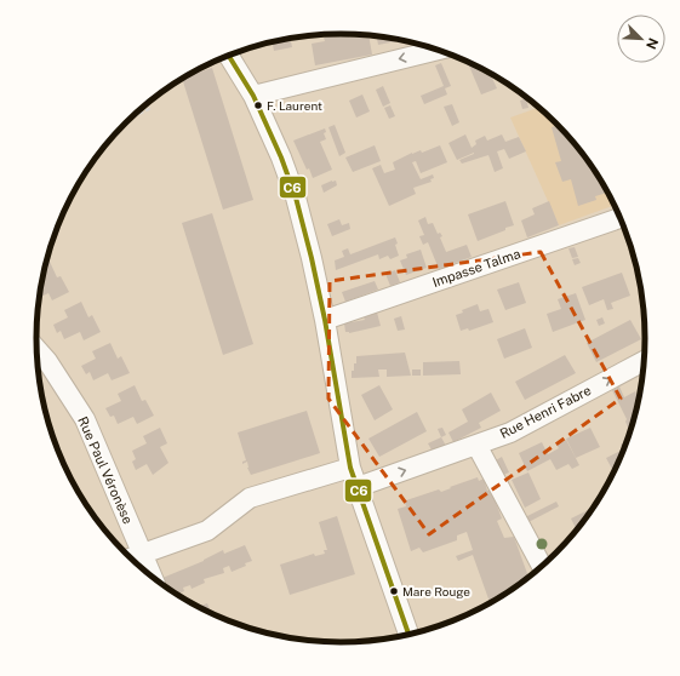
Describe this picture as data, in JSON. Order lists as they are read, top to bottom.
{
  "streets": {
    "street": ["Impasse Talma", "Rue Henri Fabre", "Rue Paul Véronèse"]
  },
  "one_way": ["Rue Henri Fabre"],
  "places": ["F. Laurent", "Mare Rouge"],
  "lines": ["transit line C6"],
  "north": "bottom right"
}
